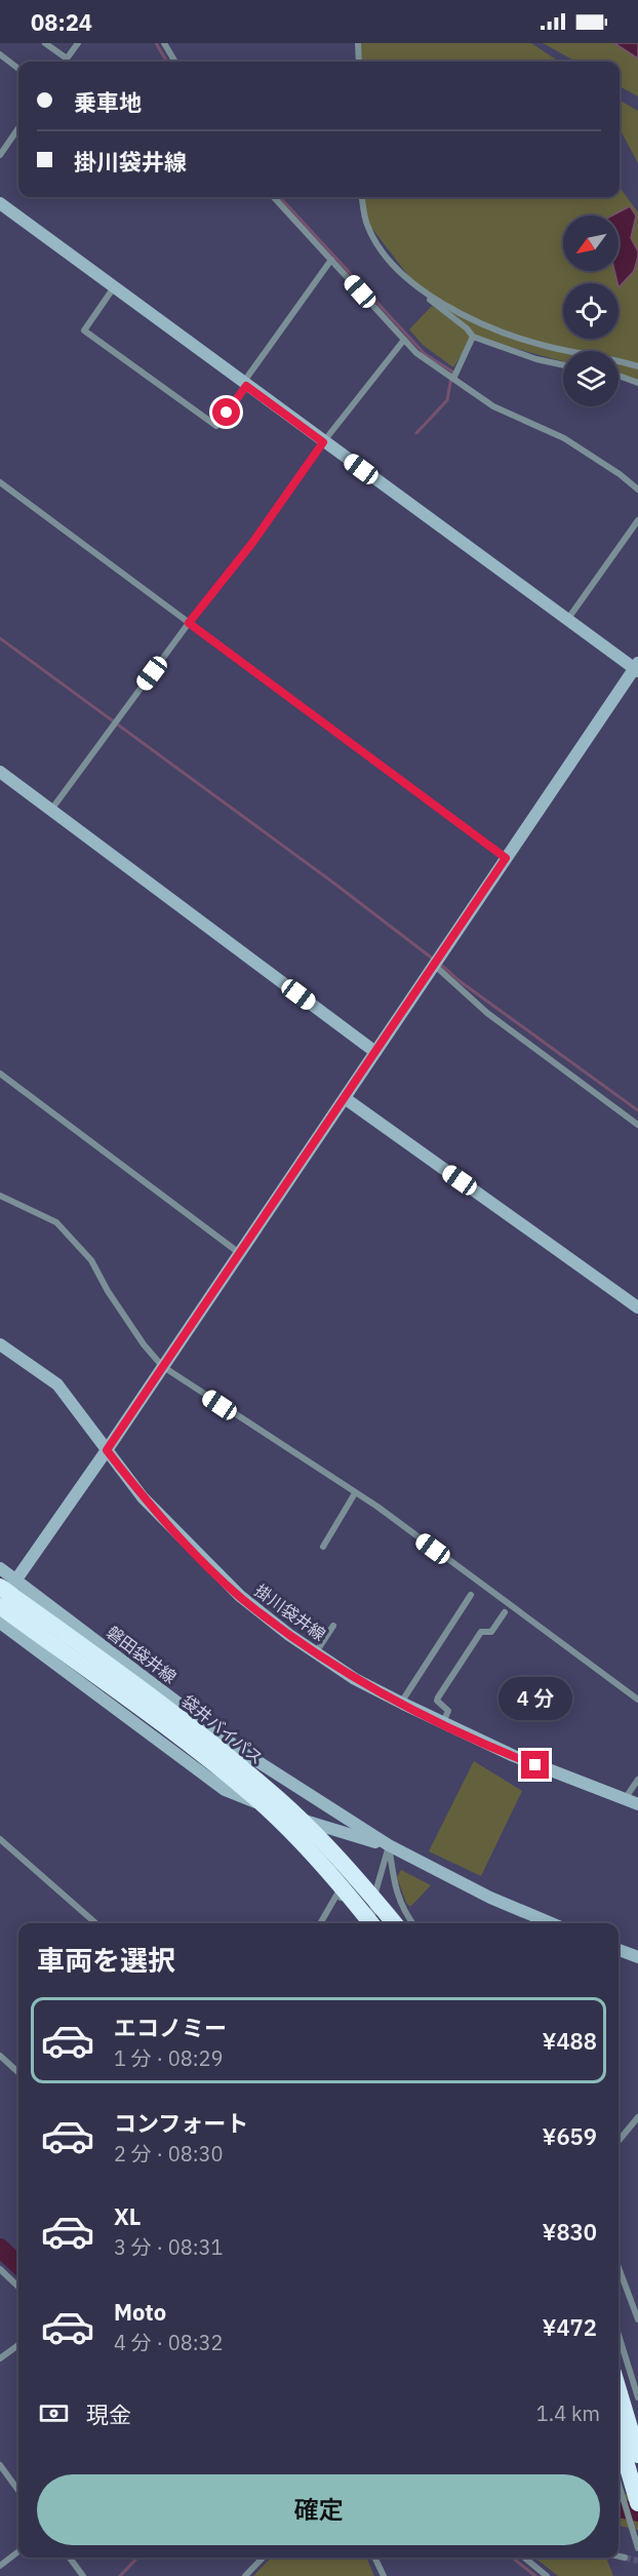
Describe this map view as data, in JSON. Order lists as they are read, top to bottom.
{
  "streets": {
    "highway": ["袋井バイパス"],
    "street": ["掛川袋井線", "磐田袋井線"]
  },
  "crossings": [
    ["磐田袋井線", "袋井バイパス"]
  ],
  "north": "bottom left",
  "page": {
    "status": "08:24",
    "banner": ["乗車地", "掛川袋井線"],
    "bubble": "4 分",
    "heading": "車両を選択",
    "list": [
      {
        "name": "エコノミー",
        "note": "1 分 · 08:29",
        "value": "¥488"
      },
      {
        "name": "コンフォート",
        "note": "2 分 · 08:30",
        "value": "¥659"
      },
      {
        "name": "XL",
        "note": "3 分 · 08:31",
        "value": "¥830"
      },
      {
        "name": "Moto",
        "note": "4 分 · 08:32",
        "value": "¥472"
      }
    ],
    "pay": ["現金", "1.4 km"],
    "buttons": "確定"
  }
}
